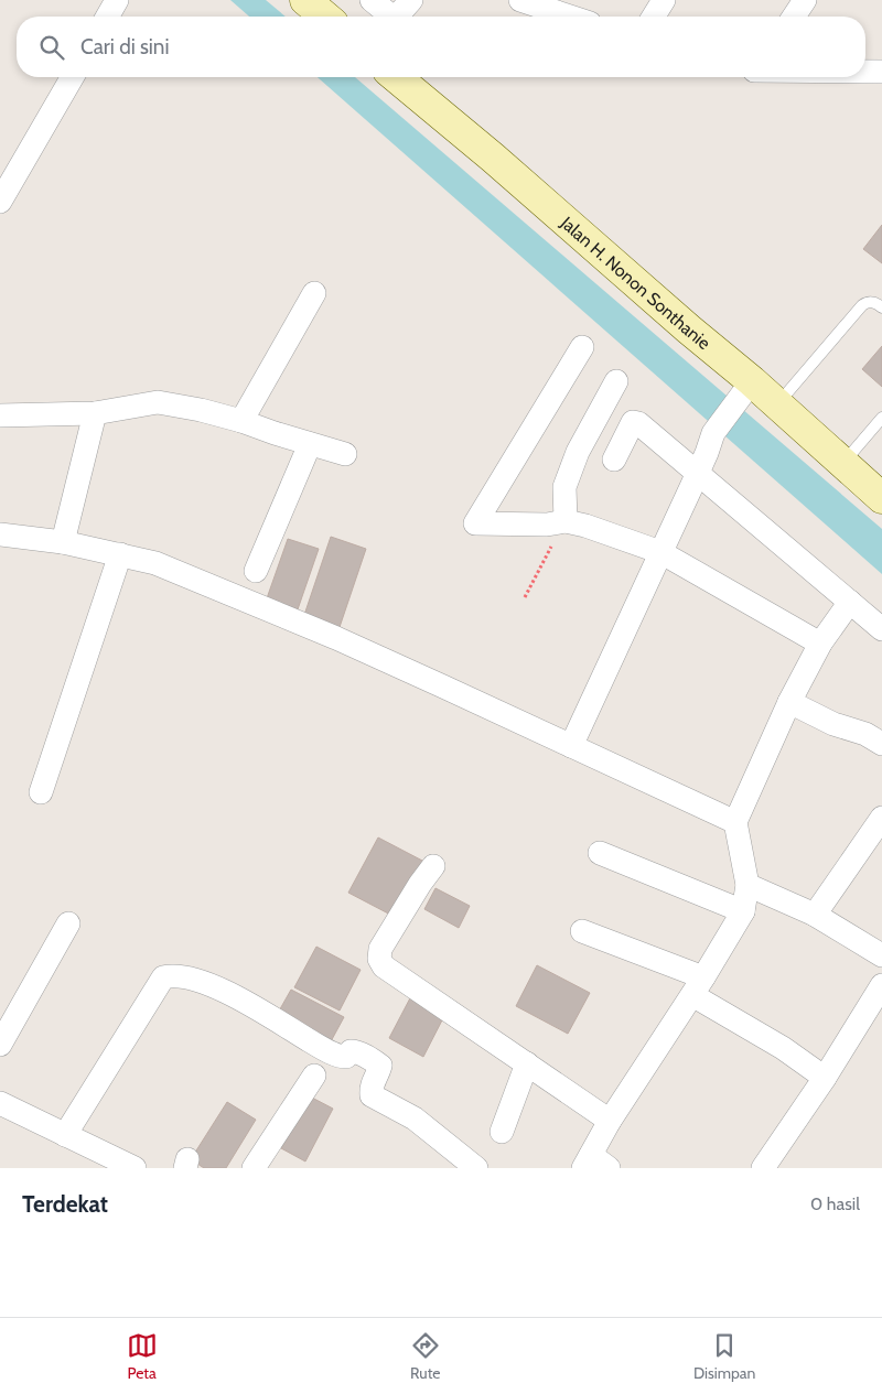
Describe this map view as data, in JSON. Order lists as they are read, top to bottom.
{
  "streets": {
    "street": ["Jalan H. Nonon Sonthanie"]
  },
  "page": {
    "search": "Cari di sini",
    "heading": ["Terdekat", "0 hasil"],
    "nav": ["Peta", "Rute", "Disimpan"]
  }
}
